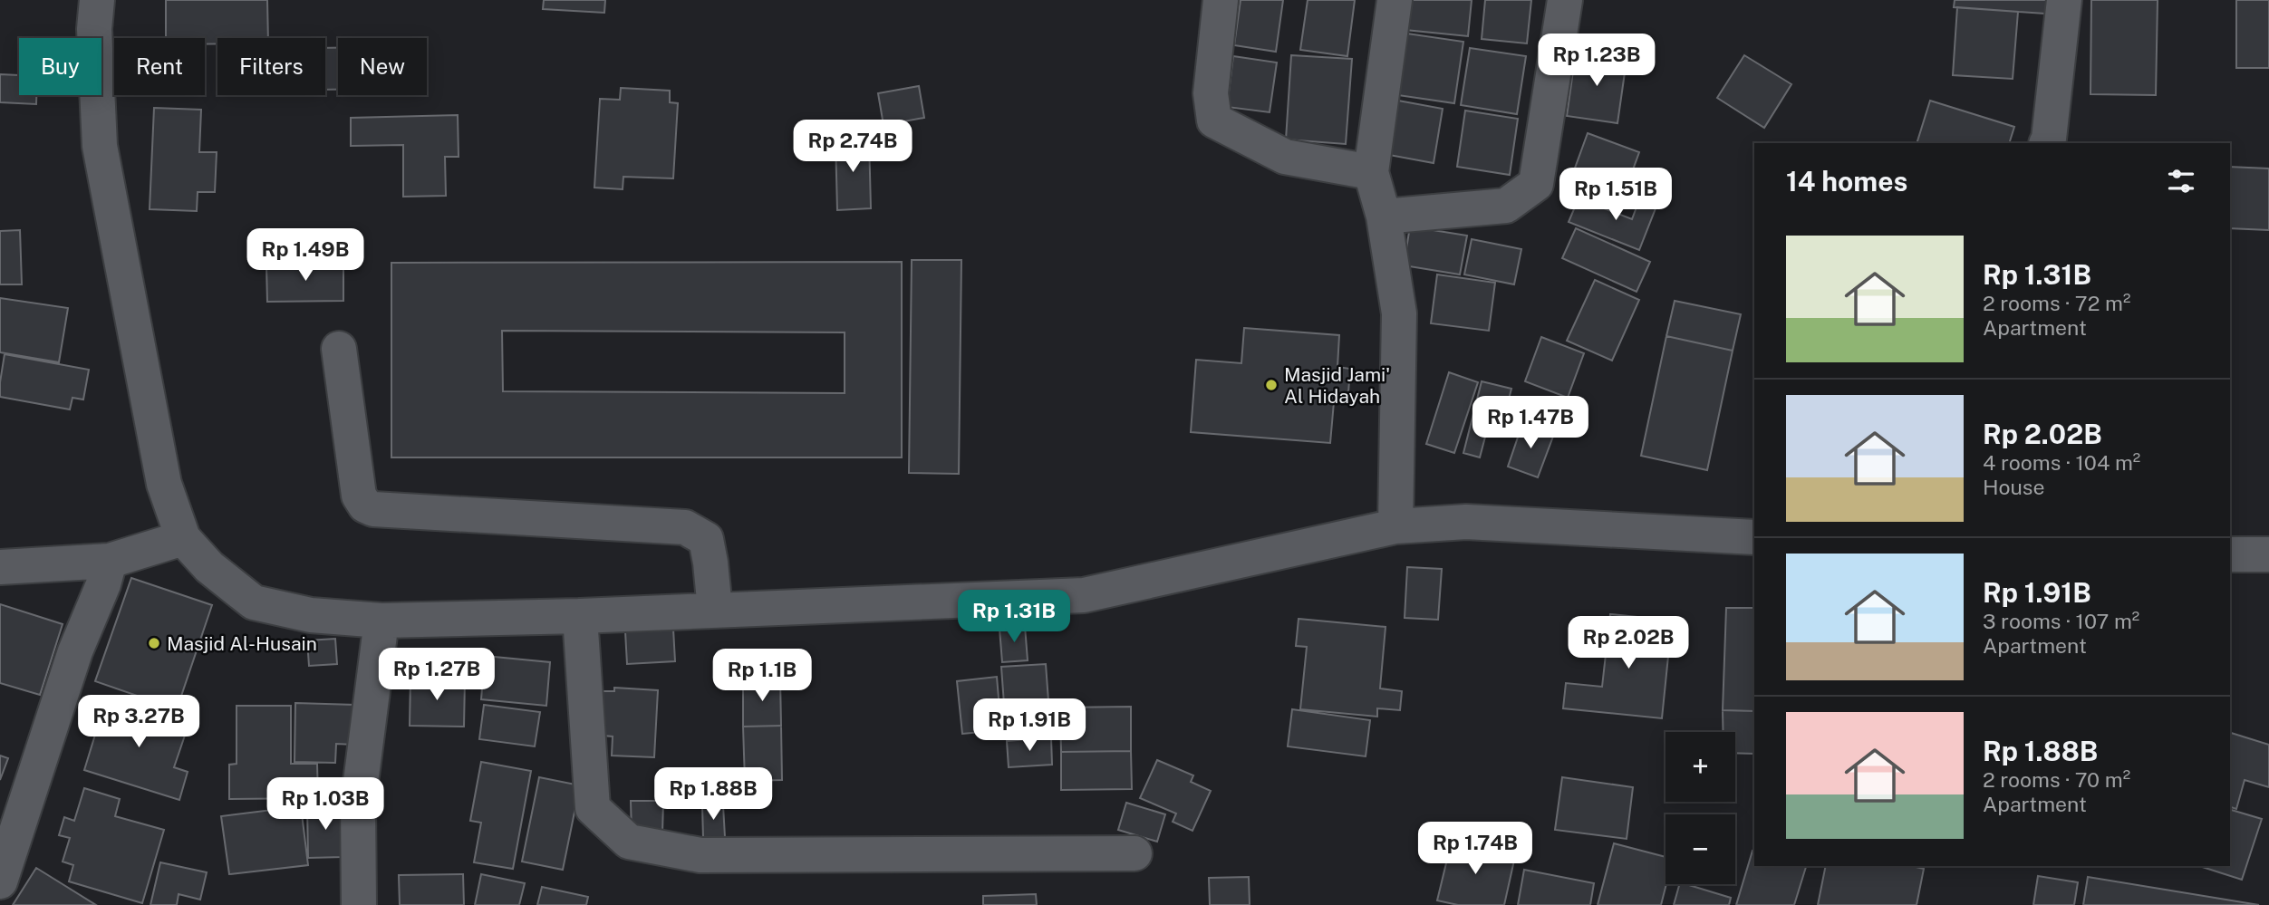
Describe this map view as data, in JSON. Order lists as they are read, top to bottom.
{
  "places": ["Masjid Jami' Al Hidayah", "Masjid Al-Husain"],
  "page": {
    "price": [
      "Rp 1.23B",
      "Rp 2.74B",
      "Rp 1.51B",
      "Rp 1.49B",
      "Rp 1.47B",
      "Rp 1.31B",
      "Rp 2.02B",
      "Rp 1.27B",
      "Rp 1.1B",
      "Rp 3.27B",
      "Rp 1.91B",
      "Rp 1.88B",
      "Rp 1.03B",
      "Rp 1.74B"
    ],
    "chip": [
      "Buy",
      "Rent",
      "Filters",
      "New"
    ],
    "heading": "14 homes",
    "list": [
      {
        "name": "Rp 1.31B",
        "note": "2 rooms · 72 m² · Apartment"
      },
      {
        "name": "Rp 2.02B",
        "note": "4 rooms · 104 m² · House"
      },
      {
        "name": "Rp 1.91B",
        "note": "3 rooms · 107 m² · Apartment"
      },
      {
        "name": "Rp 1.88B",
        "note": "2 rooms · 70 m² · Apartment"
      }
    ],
    "map_buttons": ["+", "−"]
  }
}
